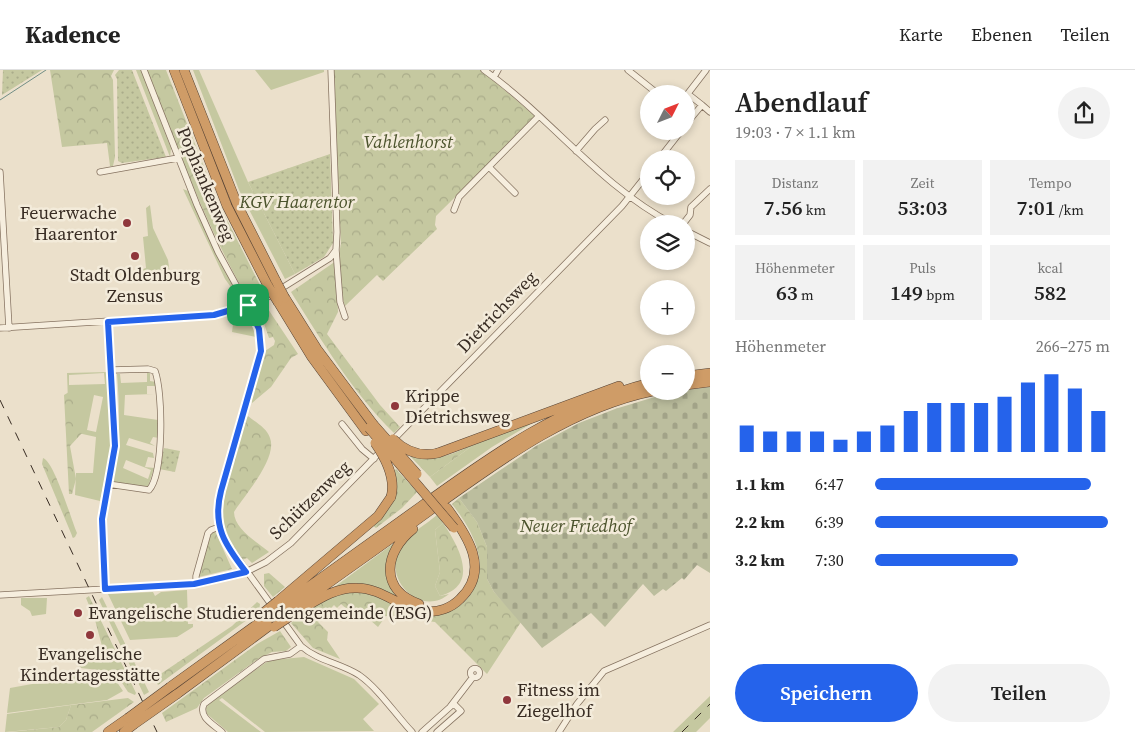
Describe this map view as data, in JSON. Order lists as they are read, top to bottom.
{
  "streets": {
    "street": ["Pophankenweg", "Dietrichsweg", "Schützenweg"]
  },
  "crossings": [
    ["Dietrichsweg", "Schützenweg"]
  ],
  "parks": ["Vahlenhorst", "KGV Haarentor", "Neuer Friedhof"],
  "places": [
    "Feuerwache Haarentor",
    "Stadt Oldenburg Zensus",
    "Krippe Dietrichsweg",
    "Evangelische Studierendengemeinde (ESG)",
    "Evangelische Kindertagesstätte",
    "Fitness im Ziegelhof"
  ],
  "north": "top right",
  "page": {
    "header": "Kadence",
    "nav": ["Karte", "Ebenen", "Teilen"],
    "heading": ["Abendlauf", "19:03 · 7 × 1.1 km"],
    "map_buttons": ["+", "−"],
    "stats": [
      ["Distanz", "7.56 km"],
      ["Zeit", "53:03"],
      ["Tempo", "7:01 /km"],
      ["Höhenmeter", "63 m"],
      ["Puls", "149 bpm"],
      ["kcal", "582"]
    ],
    "chart": ["Höhenmeter", "266–275 m"],
    "list": [
      {
        "name": "1.1 km",
        "note": "6:47"
      },
      {
        "name": "2.2 km",
        "note": "6:39"
      },
      {
        "name": "3.2 km",
        "note": "7:30"
      }
    ],
    "buttons": ["Speichern", "Teilen"]
  }
}
